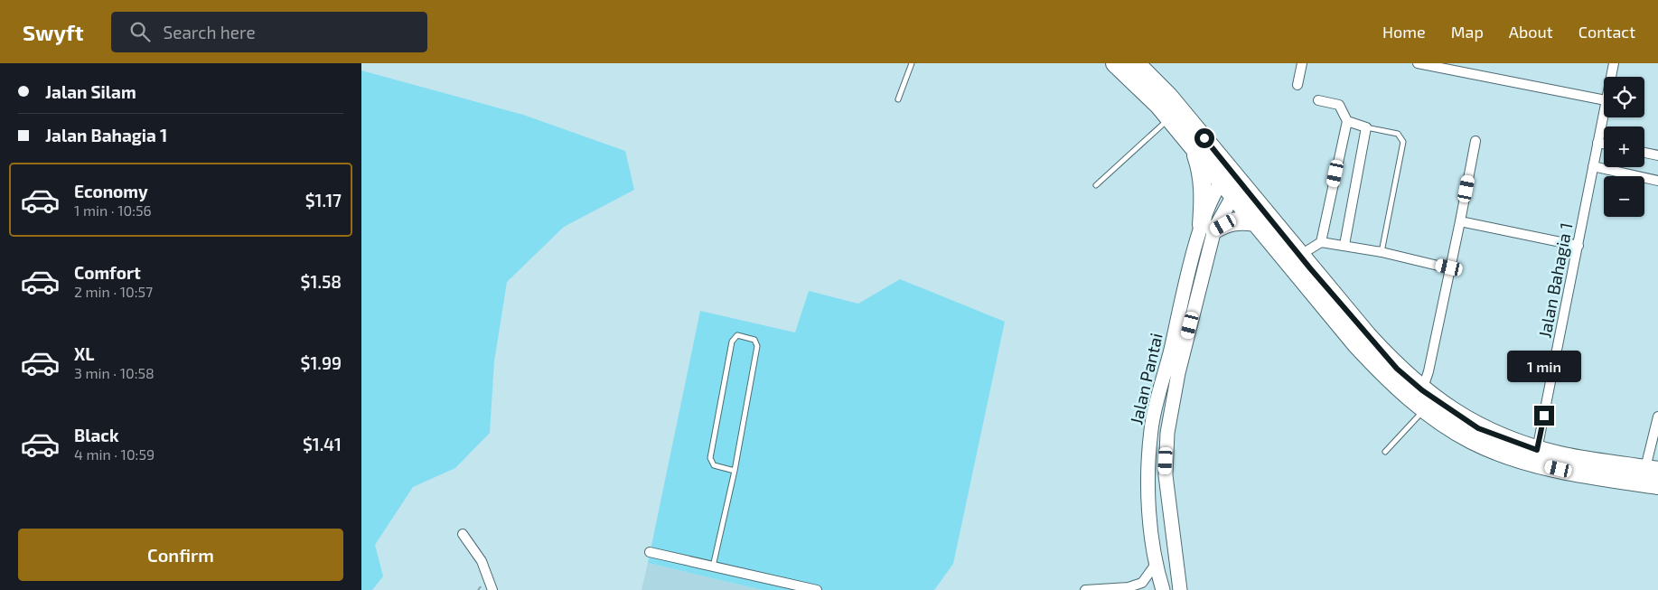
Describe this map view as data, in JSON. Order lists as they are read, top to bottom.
{
  "streets": {
    "street": ["Jalan Bahagia 1", "Jalan Pantai"]
  },
  "page": {
    "header": "Swyft",
    "search": "Search here",
    "nav": [
      "Home",
      "Map",
      "About",
      "Contact"
    ],
    "banner": ["Jalan Silam", "Jalan Bahagia 1"],
    "map_buttons": ["+", "−"],
    "list": [
      {
        "name": "Economy",
        "note": "1 min · 10:56",
        "value": "$1.17"
      },
      {
        "name": "Comfort",
        "note": "2 min · 10:57",
        "value": "$1.58"
      },
      {
        "name": "XL",
        "note": "3 min · 10:58",
        "value": "$1.99"
      },
      {
        "name": "Black",
        "note": "4 min · 10:59",
        "value": "$1.41"
      }
    ],
    "bubble": "1 min",
    "buttons": "Confirm"
  }
}
